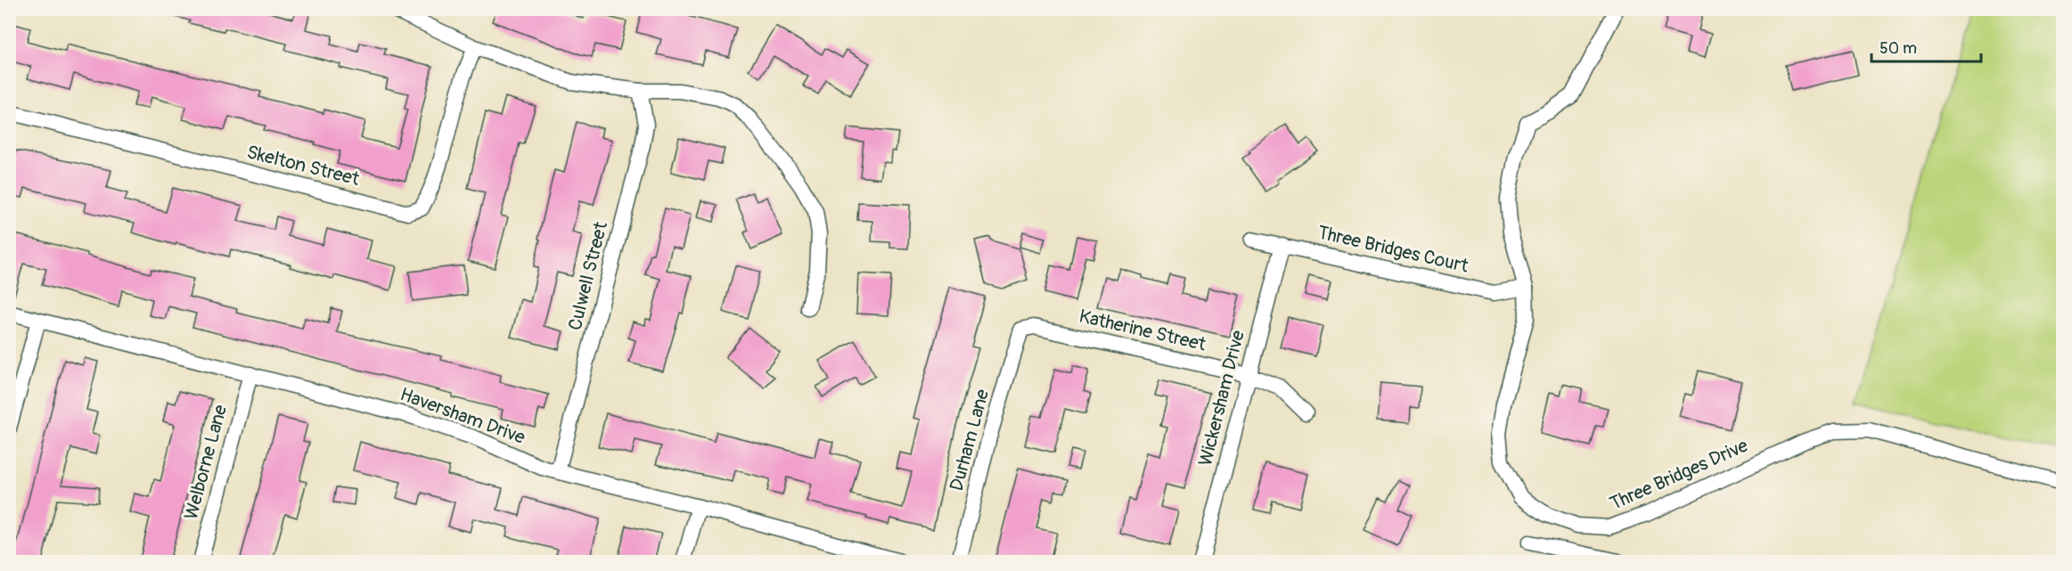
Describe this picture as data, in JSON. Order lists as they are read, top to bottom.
{
  "streets": {
    "street": [
      "Skelton Street",
      "Three Bridges Court",
      "Culwell Street",
      "Katherine Street",
      "Wickersham Drive",
      "Haversham Drive",
      "Durham Lane",
      "Welborne Lane",
      "Three Bridges Drive"
    ]
  },
  "crossings": [
    ["Three Bridges Court", "Wickersham Drive"],
    ["Three Bridges Court", "Three Bridges Drive"],
    ["Culwell Street", "Haversham Drive"],
    ["Katherine Street", "Wickersham Drive"],
    ["Katherine Street", "Durham Lane"],
    ["Haversham Drive", "Welborne Lane"]
  ],
  "scale_bar": "50 m"
}
